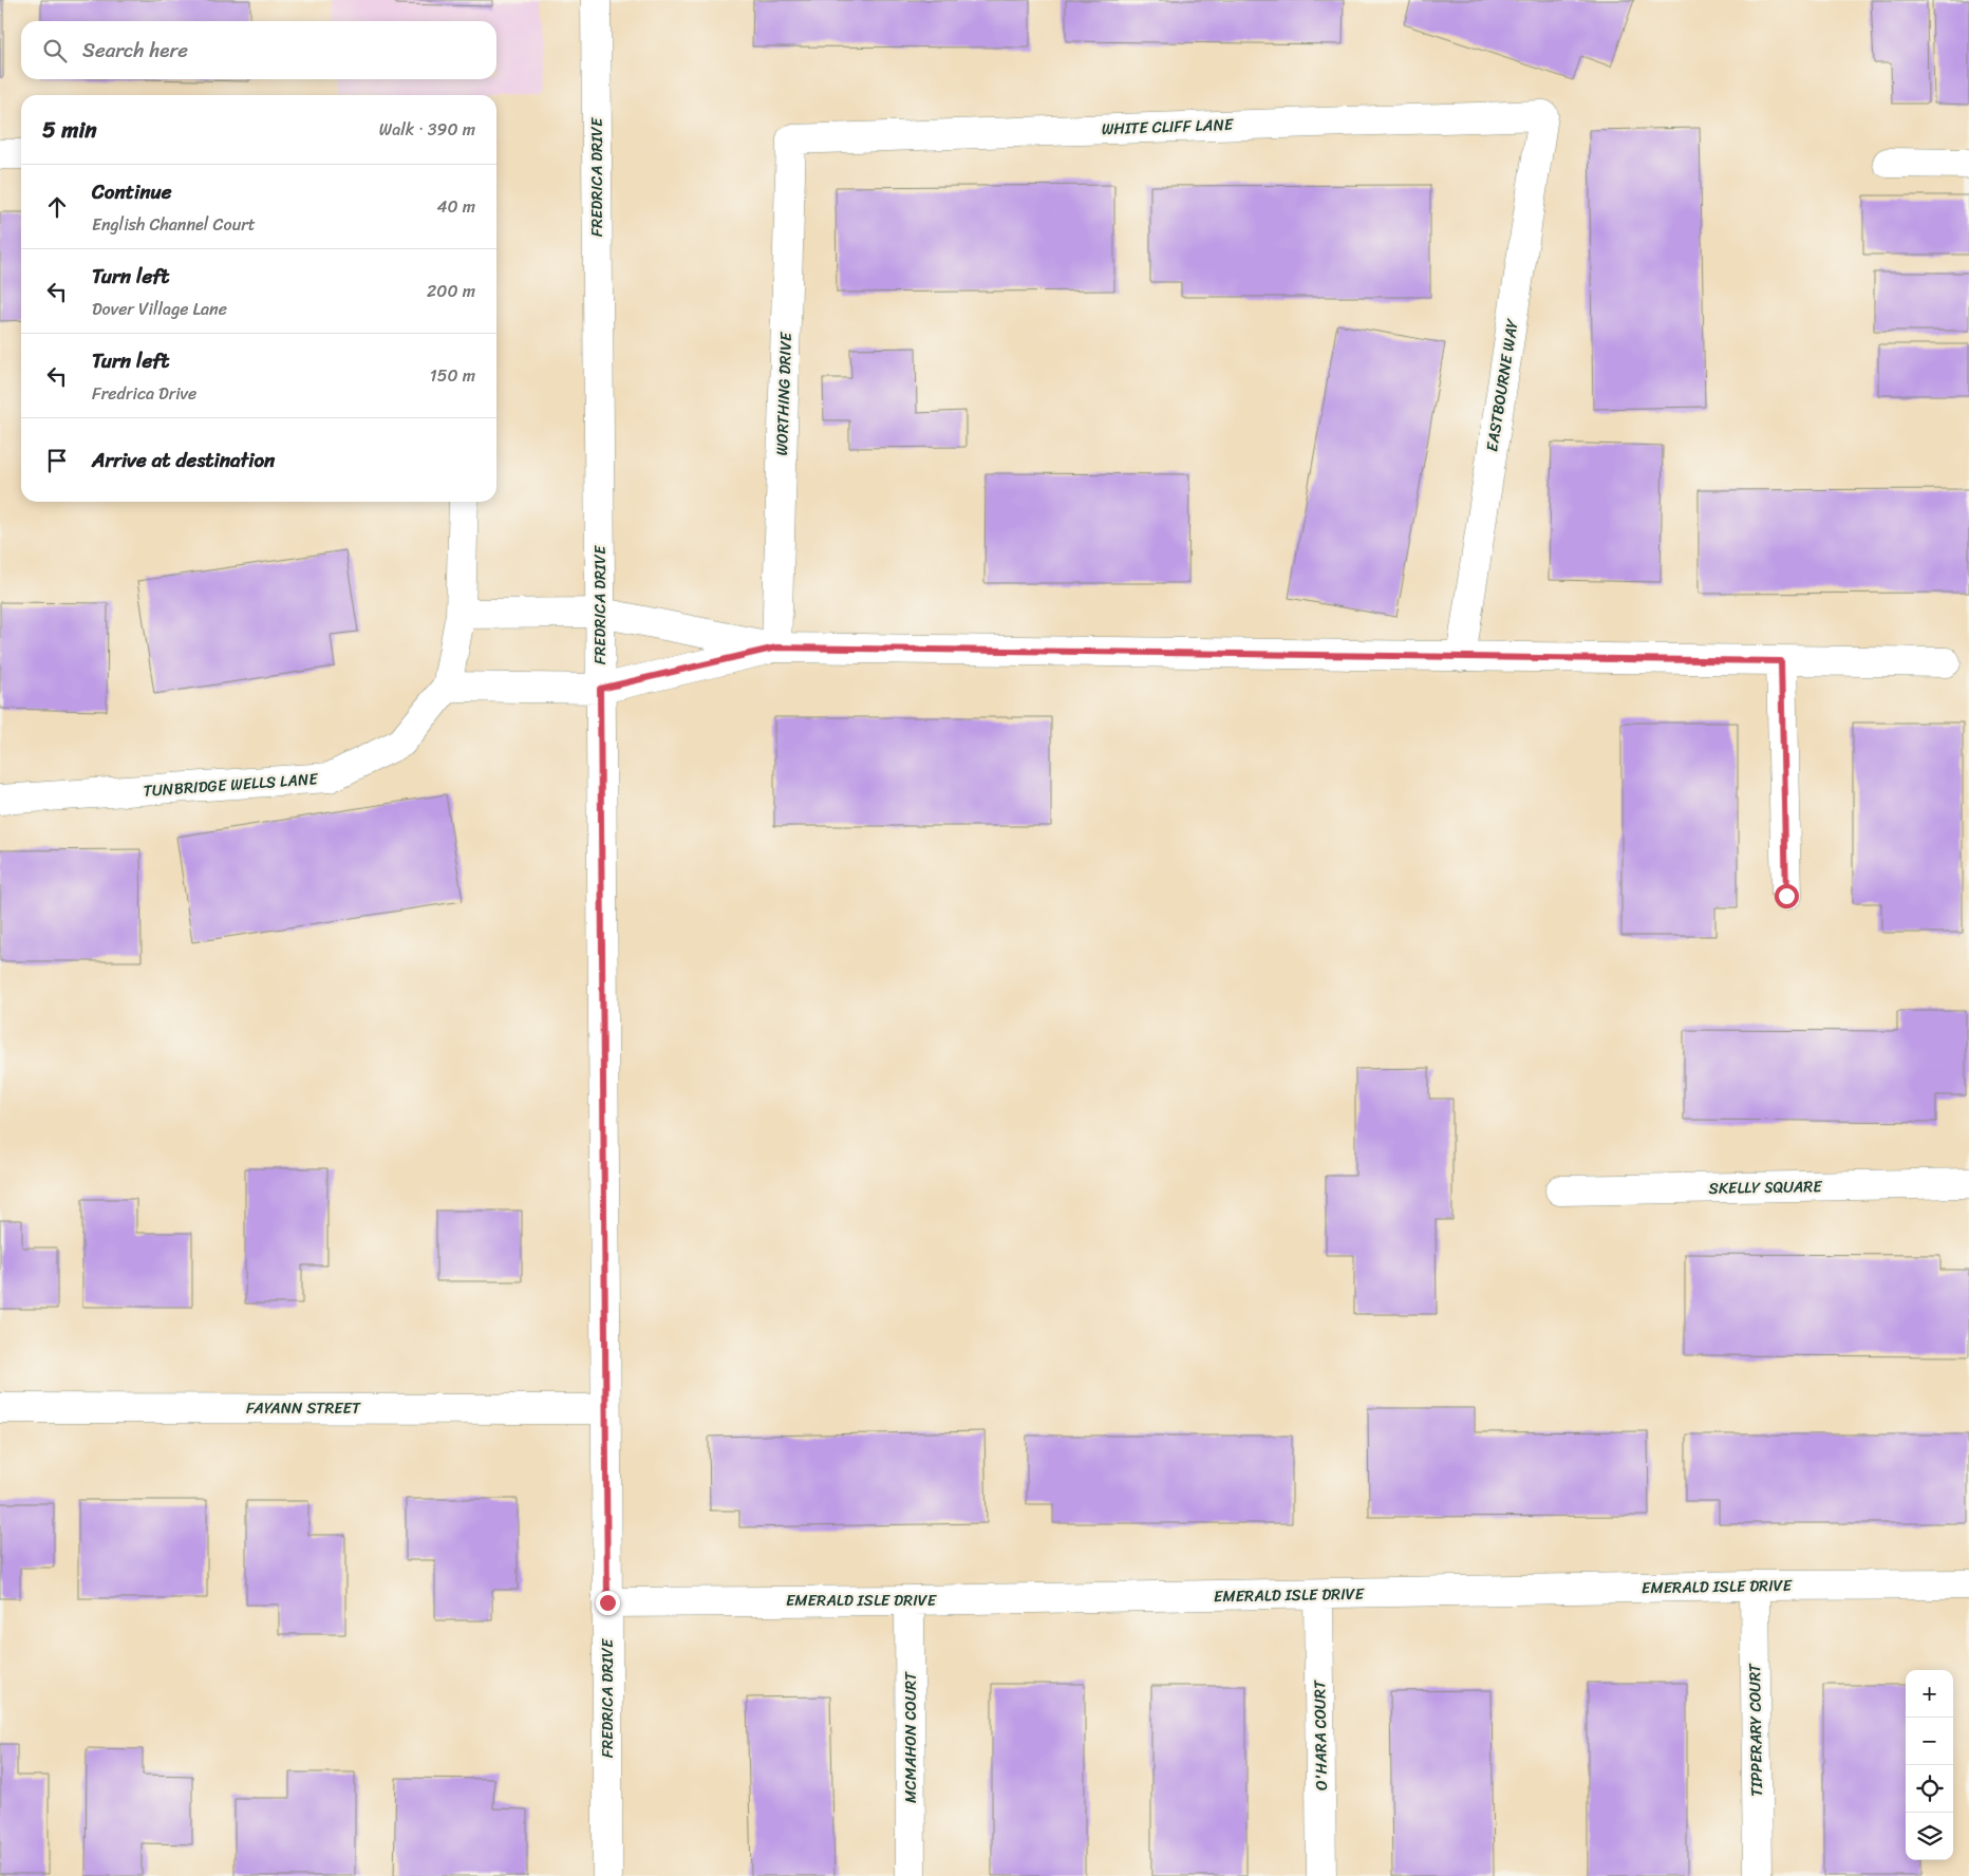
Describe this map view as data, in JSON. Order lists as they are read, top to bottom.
{
  "streets": {
    "street": [
      "WHITE CLIFF LANE",
      "FREDRICA DRIVE",
      "EASTBOURNE WAY",
      "WORTHING DRIVE",
      "TUNBRIDGE WELLS LANE",
      "SKELLY SQUARE",
      "FAYANN STREET",
      "EMERALD ISLE DRIVE",
      "TIPPERARY COURT",
      "O'HARA COURT",
      "MCMAHON COURT"
    ]
  },
  "crossings": [
    ["WHITE CLIFF LANE", "EASTBOURNE WAY"],
    ["WHITE CLIFF LANE", "WORTHING DRIVE"],
    ["FREDRICA DRIVE", "FAYANN STREET"],
    ["FREDRICA DRIVE", "EMERALD ISLE DRIVE"],
    ["EMERALD ISLE DRIVE", "TIPPERARY COURT"],
    ["EMERALD ISLE DRIVE", "O'HARA COURT"],
    ["EMERALD ISLE DRIVE", "MCMAHON COURT"]
  ],
  "page": {
    "search": "Search here",
    "heading": ["5 min", "Walk · 390 m"],
    "list": [
      ["Continue", "English Channel Court", "40 m"],
      ["Turn left", "Dover Village Lane", "200 m"],
      ["Turn left", "Fredrica Drive", "150 m"],
      "Arrive at destination"
    ],
    "map_buttons": ["+", "−"]
  }
}
